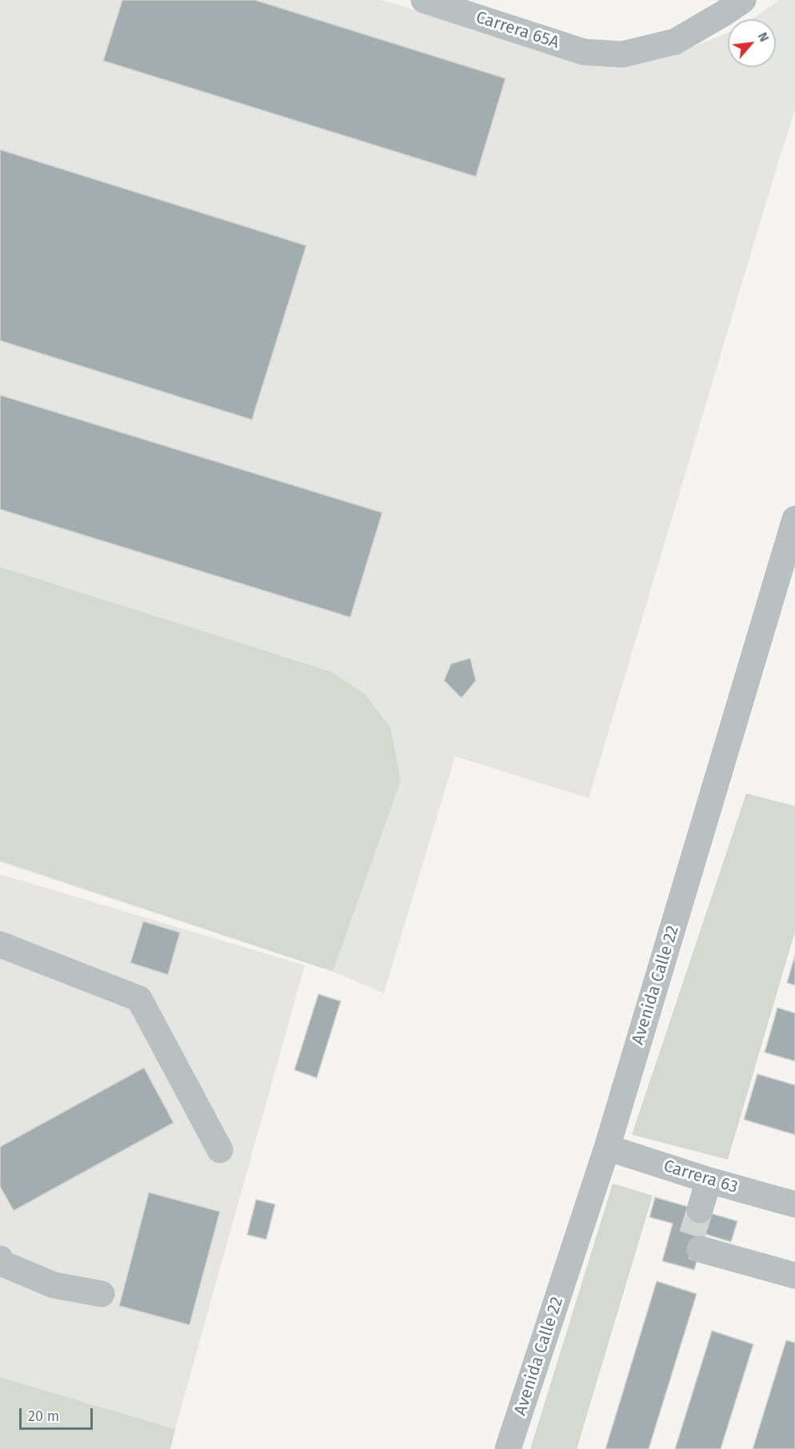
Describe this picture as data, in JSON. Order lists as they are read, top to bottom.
{
  "streets": {
    "street": ["Carrera 65A", "Avenida Calle 22", "Carrera 63"]
  },
  "crossings": [
    ["Avenida Calle 22", "Carrera 63"]
  ],
  "scale_bar": "20 m",
  "north": "top right"
}
